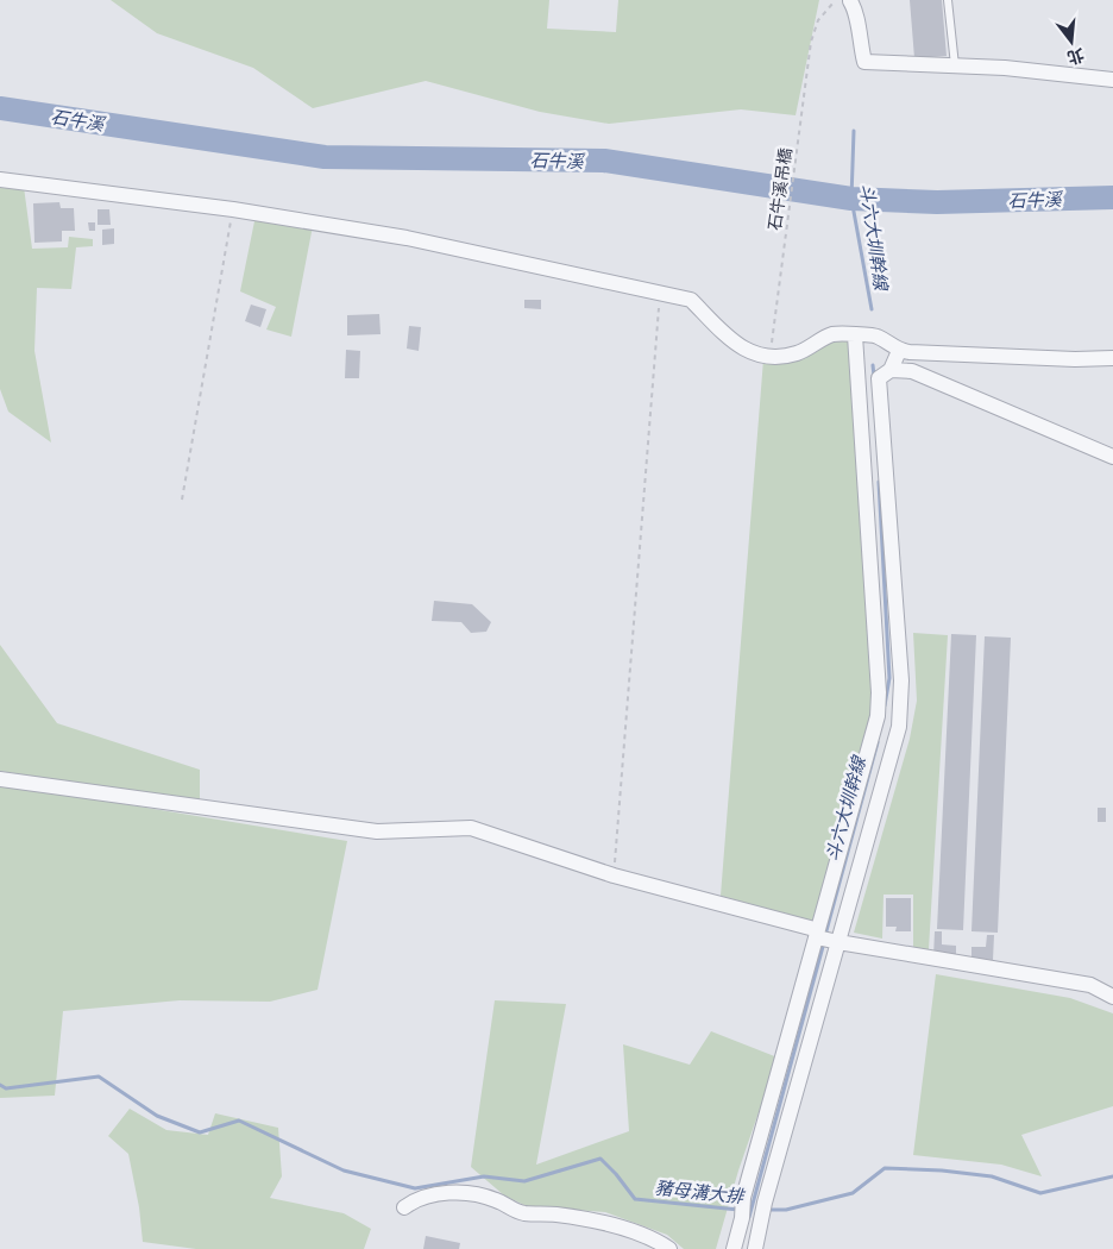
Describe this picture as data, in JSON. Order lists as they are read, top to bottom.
{
  "streets": {
    "path": ["石牛溪吊橋"]
  },
  "water": ["石牛溪", "斗六大圳幹線", "豬母溝大排"],
  "north": "bottom"
}
